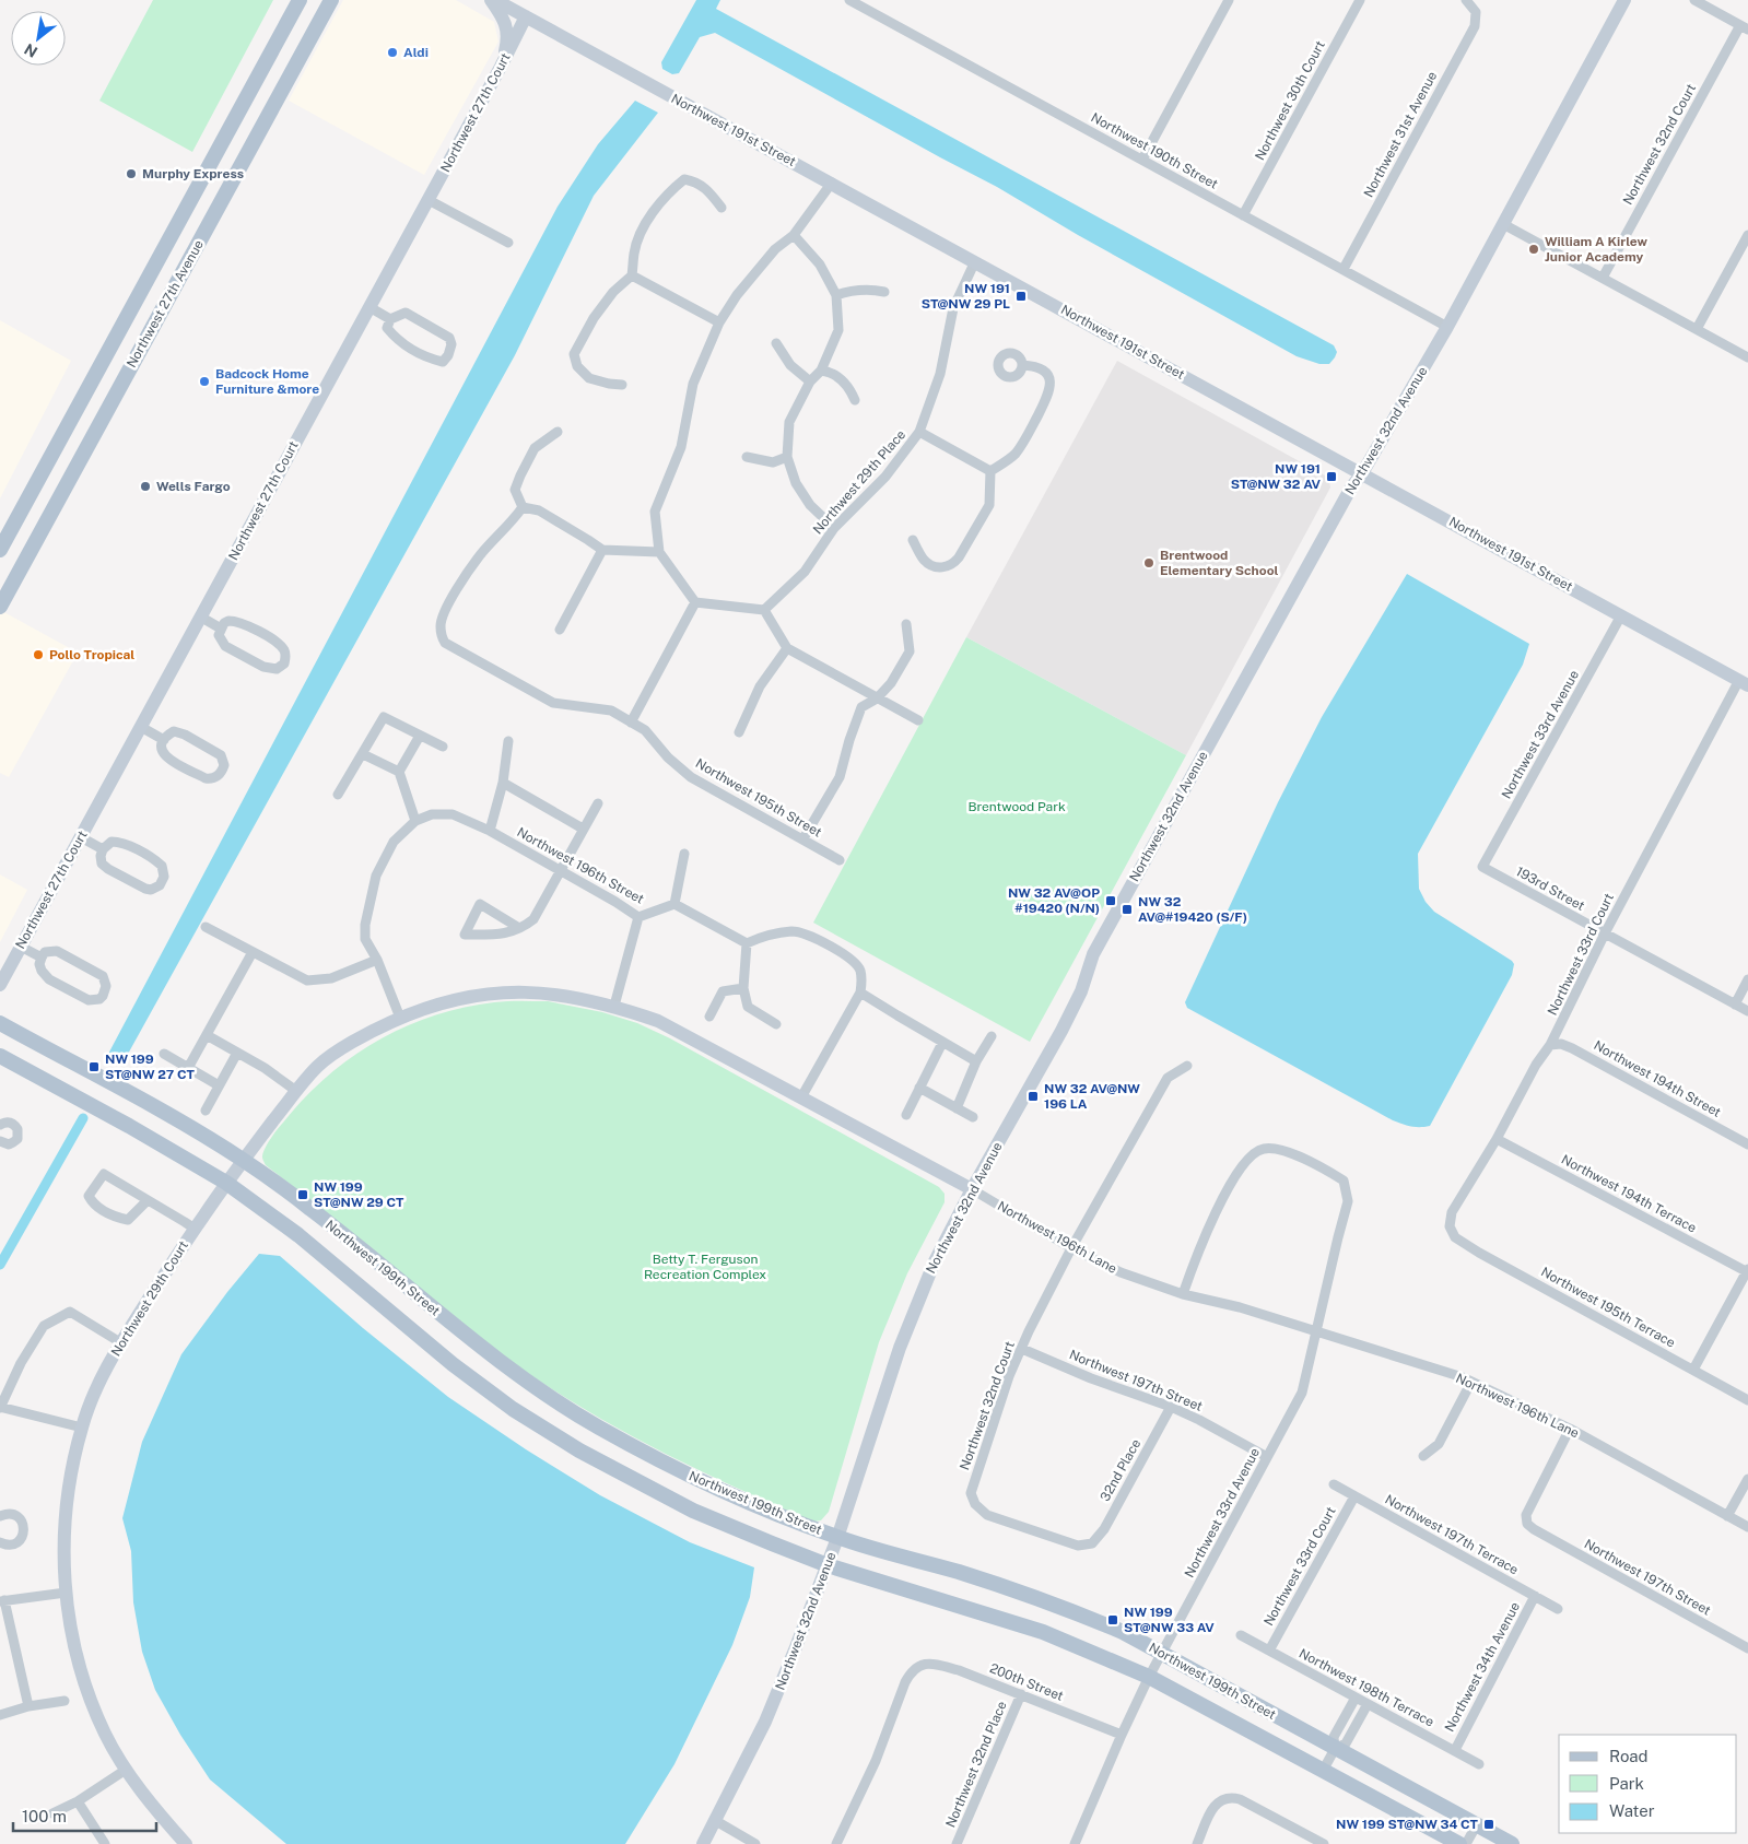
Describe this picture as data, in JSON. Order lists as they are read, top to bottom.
{
  "streets": {
    "main road": ["Northwest 27th Avenue", "Northwest 199th Street"],
    "street": [
      "Northwest 30th Court",
      "Northwest 27th Court",
      "Northwest 191st Street",
      "Northwest 31st Avenue",
      "Northwest 32nd Court",
      "Northwest 190th Street",
      "Northwest 32nd Avenue",
      "Northwest 29th Place",
      "Northwest 33rd Avenue",
      "Northwest 195th Street",
      "Northwest 196th Street",
      "193rd Street",
      "Northwest 33rd Court",
      "Northwest 194th Street",
      "Northwest 194th Terrace",
      "Northwest 196th Lane",
      "Northwest 29th Court",
      "Northwest 195th Terrace",
      "Northwest 197th Street",
      "32nd Place",
      "Northwest 197th Terrace",
      "Northwest 34th Avenue",
      "200th Street",
      "Northwest 198th Terrace",
      "Northwest 32nd Place"
    ]
  },
  "crossings": [
    ["Northwest 30th Court", "Northwest 190th Street"],
    ["Northwest 27th Court", "Northwest 191st Street"],
    ["Northwest 191st Street", "Northwest 32nd Avenue"],
    ["Northwest 191st Street", "Northwest 29th Place"],
    ["Northwest 191st Street", "Northwest 33rd Avenue"],
    ["Northwest 191st Street", "Northwest 33rd Court"],
    ["Northwest 31st Avenue", "Northwest 190th Street"],
    ["Northwest 32nd Court", "Northwest 196th Lane"],
    ["Northwest 32nd Court", "Northwest 197th Street"],
    ["Northwest 32nd Court", "32nd Place"],
    ["Northwest 190th Street", "Northwest 32nd Avenue"],
    ["Northwest 32nd Avenue", "Northwest 196th Lane"],
    ["Northwest 32nd Avenue", "Northwest 199th Street"],
    ["Northwest 33rd Avenue", "193rd Street"],
    ["Northwest 33rd Avenue", "Northwest 196th Lane"],
    ["Northwest 33rd Avenue", "Northwest 199th Street"],
    ["Northwest 33rd Avenue", "Northwest 197th Street"],
    ["Northwest 33rd Avenue", "200th Street"],
    ["193rd Street", "Northwest 33rd Court"],
    ["Northwest 33rd Court", "Northwest 194th Street"],
    ["Northwest 33rd Court", "Northwest 194th Terrace"],
    ["Northwest 33rd Court", "Northwest 195th Terrace"],
    ["Northwest 33rd Court", "Northwest 197th Terrace"],
    ["Northwest 33rd Court", "Northwest 198th Terrace"],
    ["Northwest 196th Lane", "Northwest 29th Court"],
    ["Northwest 196th Lane", "Northwest 197th Street"],
    ["Northwest 199th Street", "Northwest 29th Court"],
    ["Northwest 197th Street", "32nd Place"],
    ["Northwest 197th Terrace", "Northwest 34th Avenue"],
    ["Northwest 34th Avenue", "Northwest 198th Terrace"],
    ["200th Street", "Northwest 32nd Place"]
  ],
  "parks": ["Brentwood Park", "Betty T. Ferguson Recreation Complex"],
  "places": {
    "other": [
      "Aldi",
      "Murphy Express",
      "William A Kirlew Junior Academy",
      "Badcock Home Furniture &more",
      "Wells Fargo",
      "Brentwood Elementary School",
      "Pollo Tropical"
    ],
    "transit": [
      "NW 191 ST@NW 29 PL",
      "NW 191 ST@NW 32 AV",
      "NW 32 AV@OP #19420 (N/N)",
      "NW 32 AV@#19420 (S/F)",
      "NW 199 ST@NW 27 CT",
      "NW 32 AV@NW 196 LA",
      "NW 199 ST@NW 29 CT",
      "NW 199 ST@NW 33 AV",
      "NW 199 ST@NW 34 CT"
    ]
  },
  "legend": ["Road", "Park", "Water"],
  "scale_bar": "100 m",
  "north": "bottom left"
}
